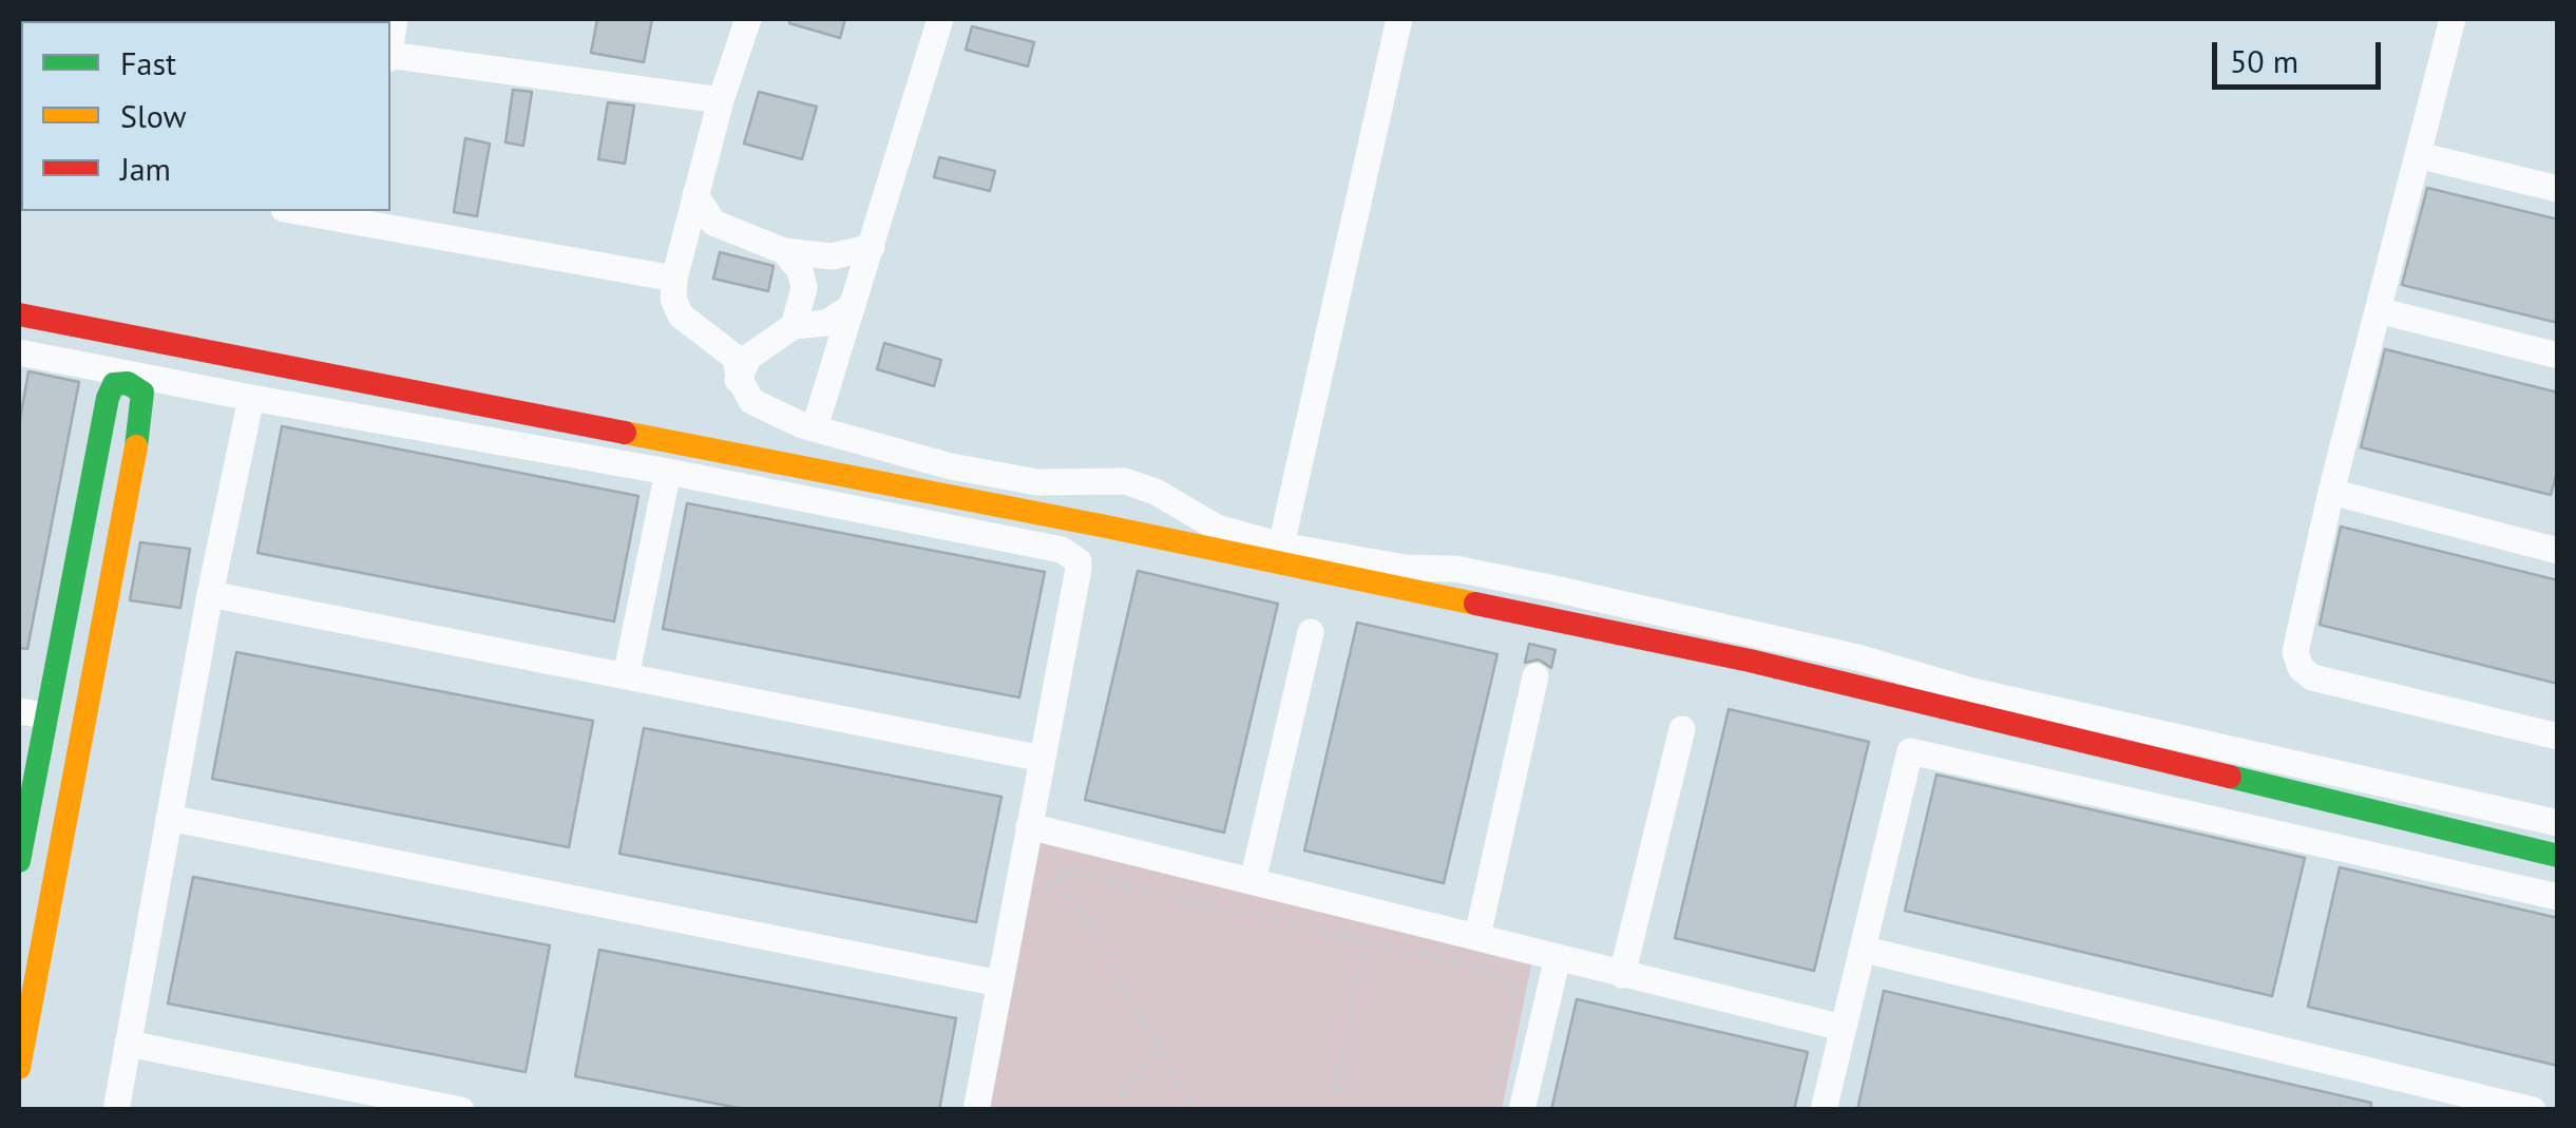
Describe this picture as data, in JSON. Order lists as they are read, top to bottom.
{
  "legend": ["Fast", "Slow", "Jam"],
  "scale_bar": "50 m"
}
